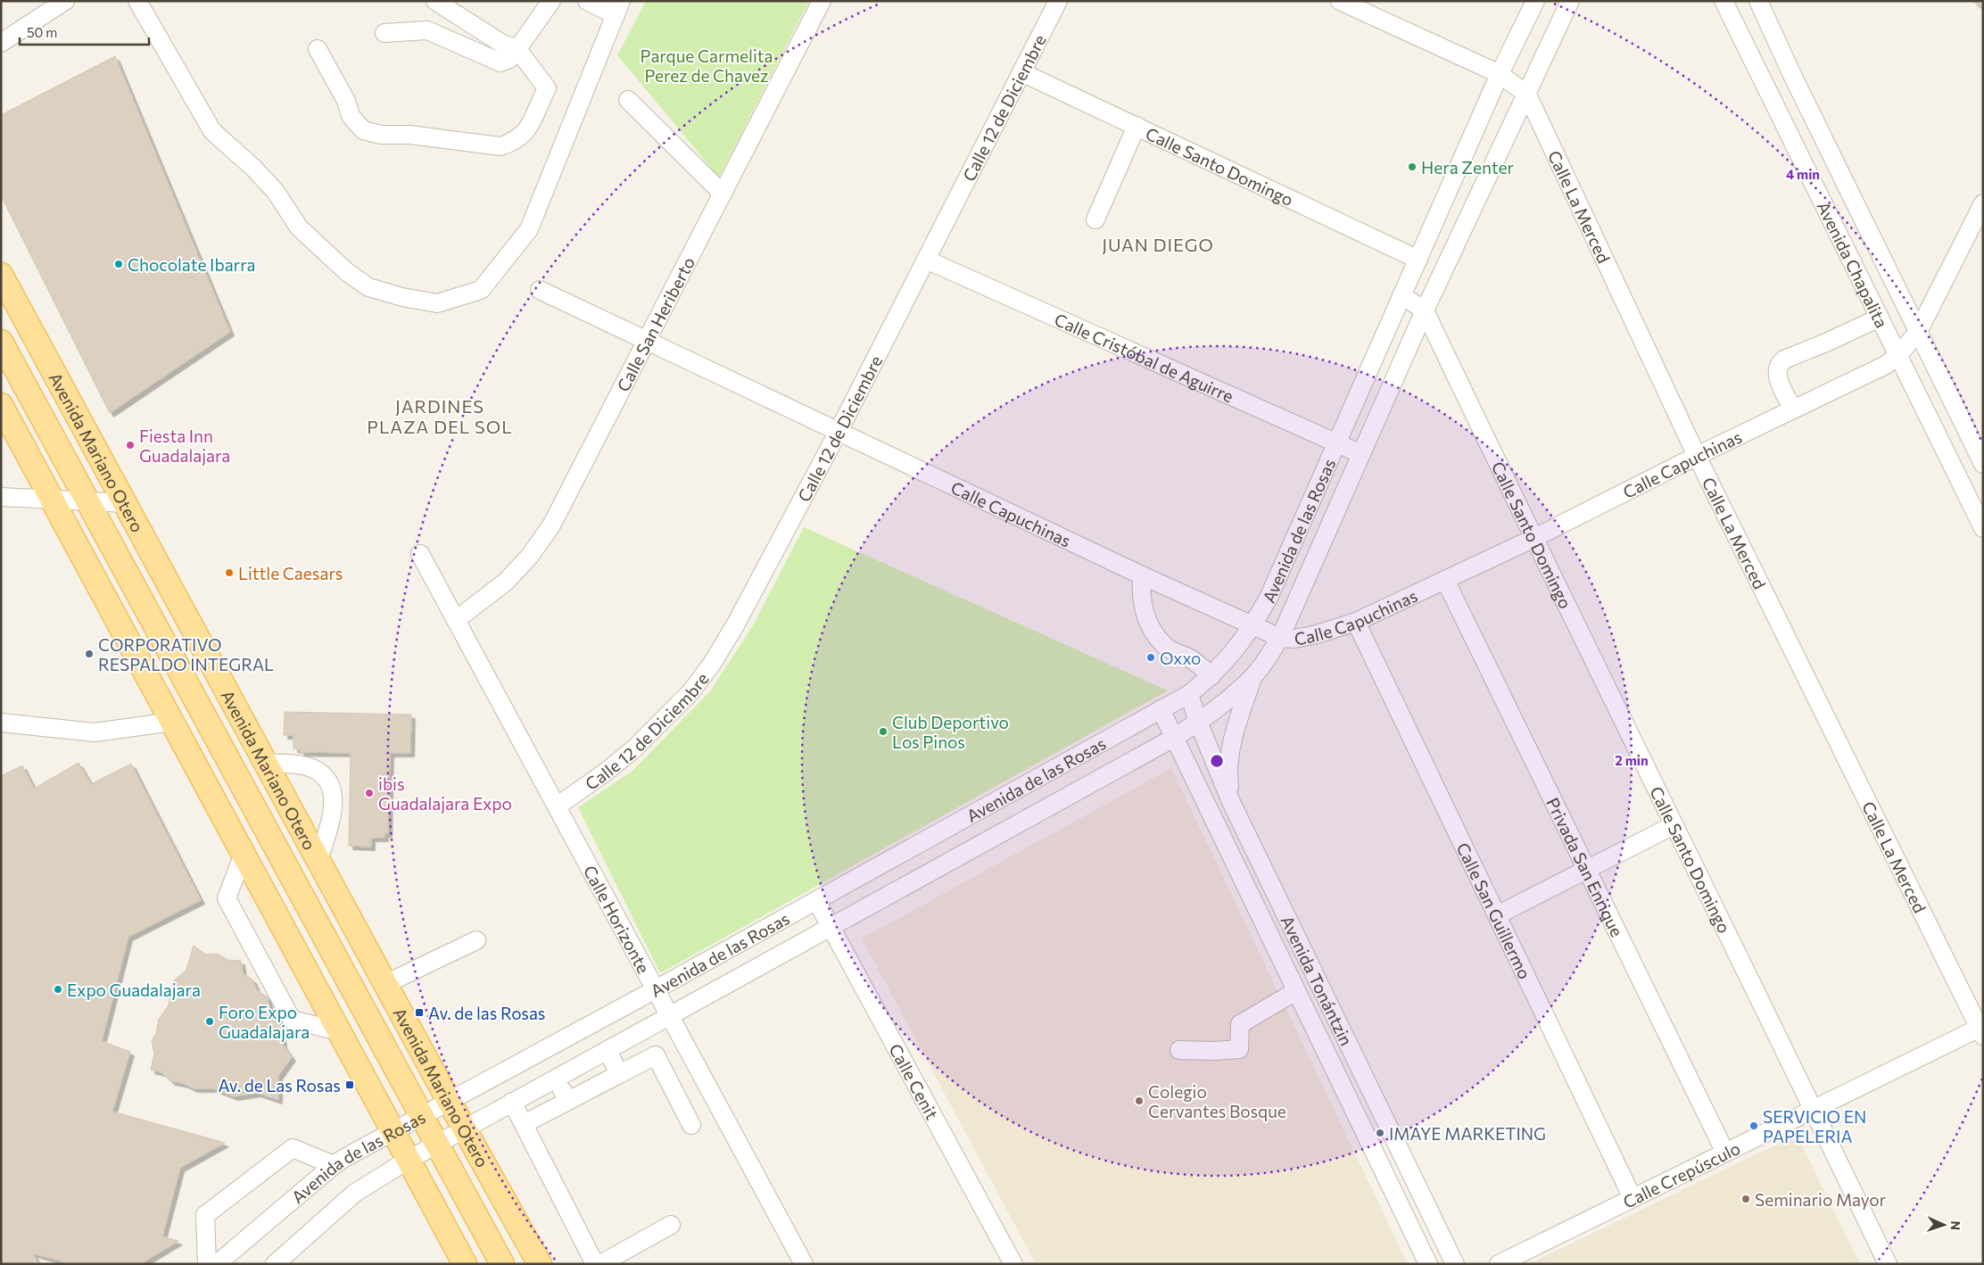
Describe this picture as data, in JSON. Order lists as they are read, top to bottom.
{
  "streets": {
    "main road": ["Avenida Mariano Otero"],
    "street": [
      "Calle 12 de Diciembre",
      "Calle Santo Domingo",
      "Calle La Merced",
      "Avenida Chapalita",
      "Calle San Heriberto",
      "Calle Cristóbal de Aguirre",
      "Calle Capuchinas",
      "Avenida de las Rosas",
      "Privada San Enrique",
      "Calle San Guillermo",
      "Calle Horizonte",
      "Avenida Tonántzin",
      "Calle Cenit",
      "Calle Crepúsculo"
    ]
  },
  "crossings": [
    ["Calle 12 de Diciembre", "Calle Santo Domingo"],
    ["Calle 12 de Diciembre", "Calle Cristóbal de Aguirre"],
    ["Calle 12 de Diciembre", "Calle Capuchinas"],
    ["Calle 12 de Diciembre", "Calle Horizonte"],
    ["Calle Santo Domingo", "Calle Capuchinas"],
    ["Calle Santo Domingo", "Avenida de las Rosas"],
    ["Calle Santo Domingo", "Calle Crepúsculo"],
    ["Calle La Merced", "Calle Capuchinas"],
    ["Calle La Merced", "Avenida de las Rosas"],
    ["Calle La Merced", "Calle Crepúsculo"],
    ["Avenida Chapalita", "Calle Capuchinas"],
    ["Calle San Heriberto", "Calle Capuchinas"],
    ["Calle San Heriberto", "Calle Horizonte"],
    ["Calle Cristóbal de Aguirre", "Avenida de las Rosas"],
    ["Avenida Mariano Otero", "Avenida de las Rosas"],
    ["Calle Capuchinas", "Avenida de las Rosas"],
    ["Calle Capuchinas", "Privada San Enrique"],
    ["Calle Capuchinas", "Calle San Guillermo"],
    ["Avenida de las Rosas", "Calle Horizonte"],
    ["Avenida de las Rosas", "Avenida Tonántzin"],
    ["Avenida de las Rosas", "Calle Cenit"],
    ["Privada San Enrique", "Calle Crepúsculo"],
    ["Calle San Guillermo", "Calle Crepúsculo"]
  ],
  "districts": ["JUAN DIEGO", "JARDINES PLAZA DEL SOL"],
  "parks": ["Parque Carmelita Perez de Chavez"],
  "places": {
    "other": [
      "Hera Zenter",
      "Chocolate Ibarra",
      "Fiesta Inn Guadalajara",
      "Little Caesars",
      "CORPORATIVO RESPALDO INTEGRAL",
      "Oxxo",
      "Club Deportivo Los Pinos",
      "ibis Guadalajara Expo",
      "Expo Guadalajara",
      "Foro Expo Guadalajara",
      "Colegio Cervantes Bosque",
      "SERVICIO EN PAPELERIA",
      "IMAYE MARKETING",
      "Seminario Mayor"
    ],
    "transit": ["Av. de las Rosas", "Av. de Las Rosas"]
  },
  "scale_bar": "50 m",
  "north": "right",
  "rings": ["4 min", "2 min"]
}
